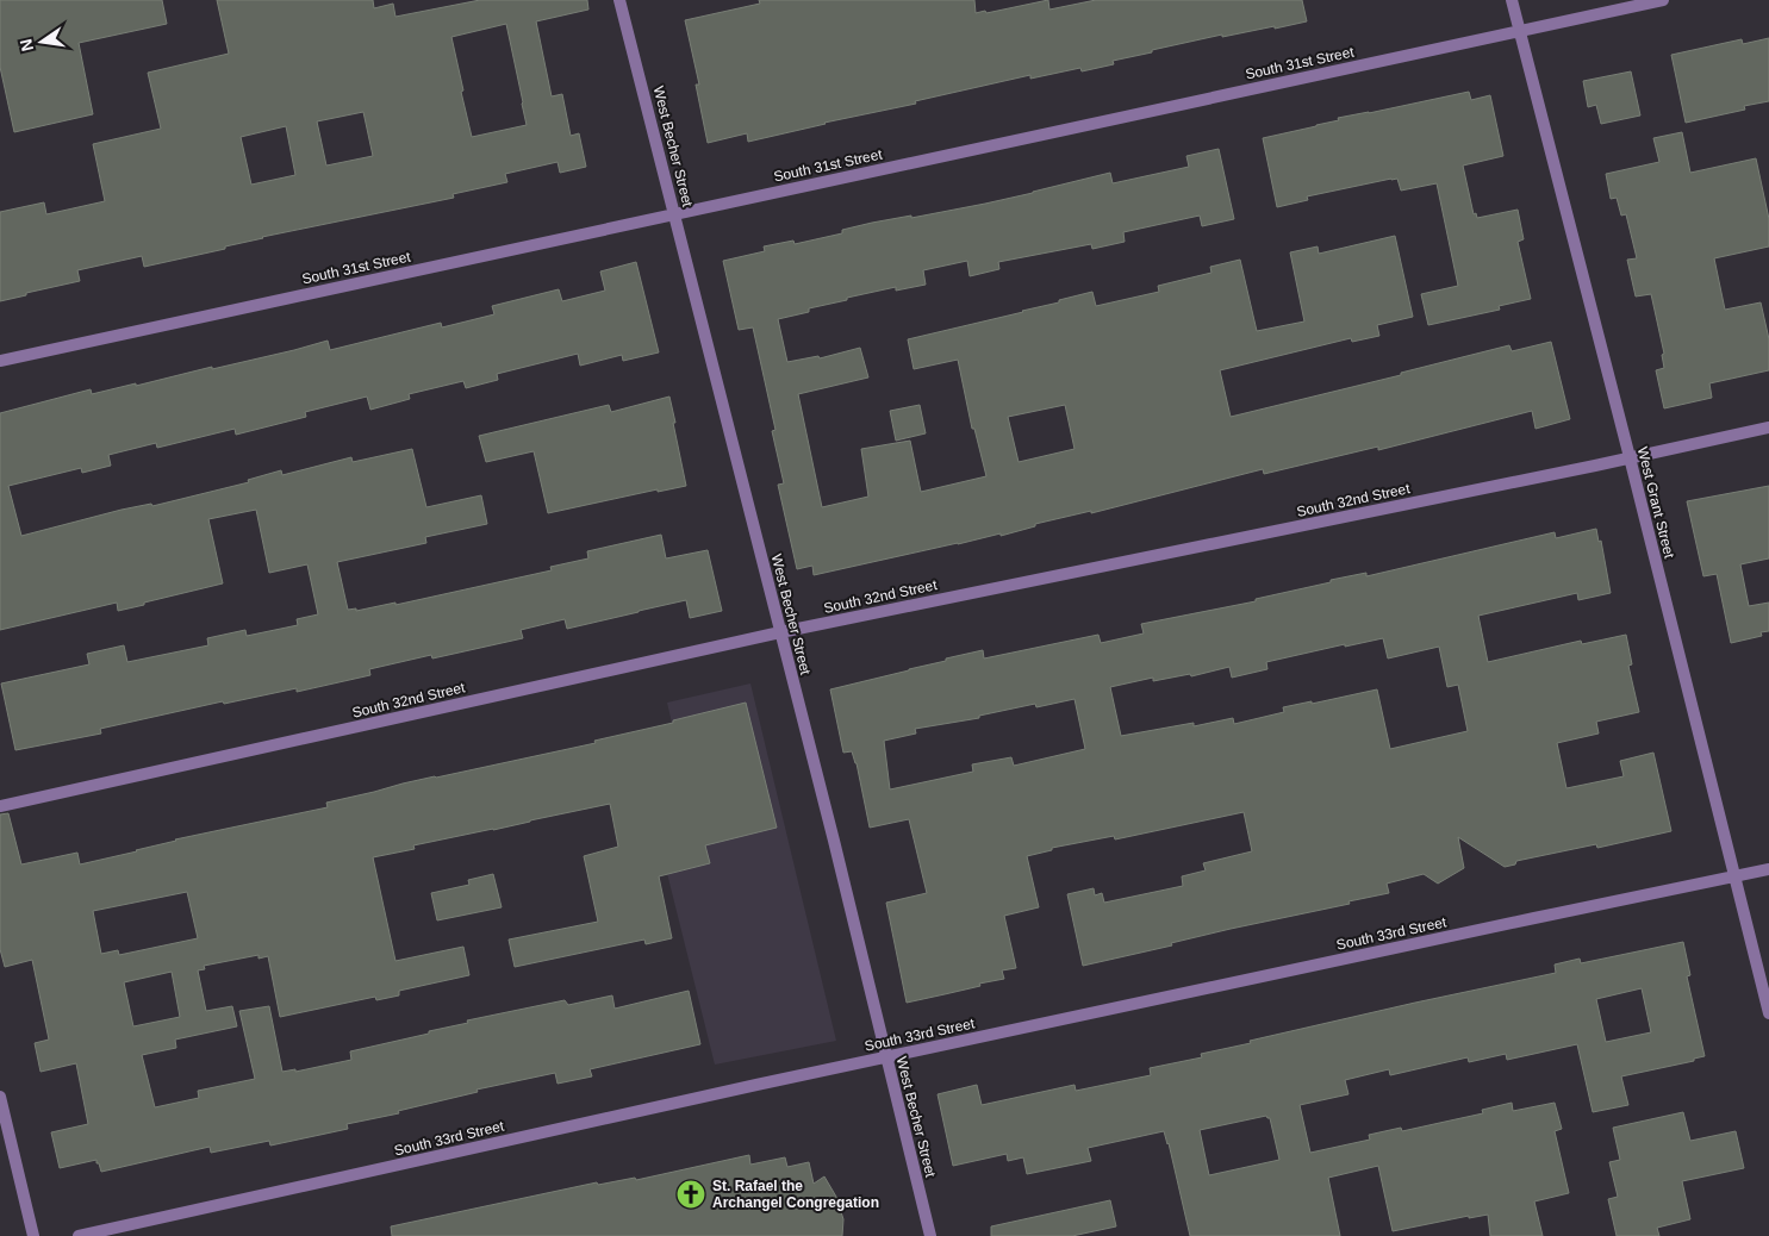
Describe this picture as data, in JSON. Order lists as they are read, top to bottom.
{
  "streets": {
    "street": [
      "South 31st Street",
      "West Becher Street",
      "South 32nd Street",
      "West Grant Street",
      "South 33rd Street"
    ]
  },
  "crossings": [
    ["South 31st Street", "West Becher Street"],
    ["South 31st Street", "West Grant Street"],
    ["West Becher Street", "South 32nd Street"],
    ["West Becher Street", "South 33rd Street"],
    ["South 32nd Street", "West Grant Street"],
    ["West Grant Street", "South 33rd Street"]
  ],
  "places": {
    "church": ["St. Rafael the Archangel Congregation"]
  },
  "north": "left"
}
